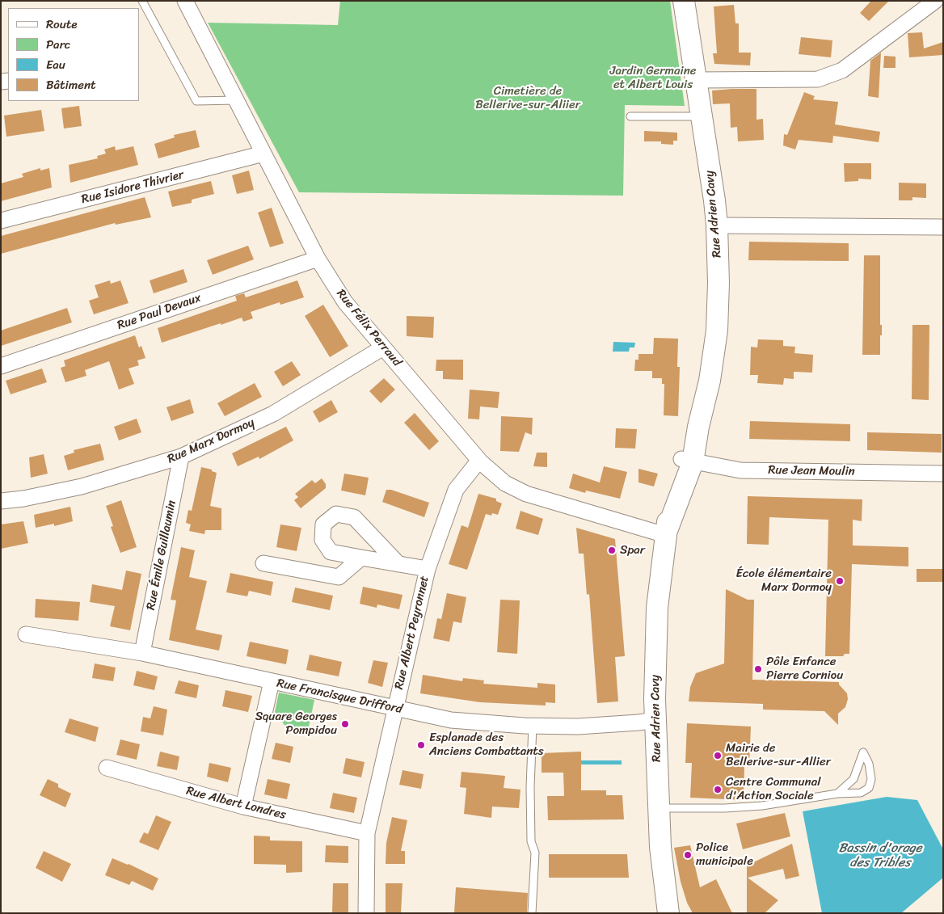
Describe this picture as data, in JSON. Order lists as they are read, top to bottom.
{
  "streets": {
    "main road": ["Rue Adrien Cavy"],
    "street": [
      "Rue Isidore Thivrier",
      "Rue Paul Devaux",
      "Rue Félix Perraud",
      "Rue Marx Dormoy",
      "Rue Jean Moulin",
      "Rue Émile Guillaumin",
      "Rue Albert Peyronnet",
      "Rue Francisque Drifford",
      "Rue Albert Londres"
    ]
  },
  "crossings": [
    ["Rue Isidore Thivrier", "Rue Félix Perraud"],
    ["Rue Adrien Cavy", "Rue Félix Perraud"],
    ["Rue Adrien Cavy", "Rue Jean Moulin"],
    ["Rue Adrien Cavy", "Rue Francisque Drifford"],
    ["Rue Paul Devaux", "Rue Félix Perraud"],
    ["Rue Félix Perraud", "Rue Marx Dormoy"],
    ["Rue Félix Perraud", "Rue Albert Peyronnet"],
    ["Rue Marx Dormoy", "Rue Émile Guillaumin"],
    ["Rue Émile Guillaumin", "Rue Francisque Drifford"],
    ["Rue Albert Peyronnet", "Rue Francisque Drifford"],
    ["Rue Albert Peyronnet", "Rue Albert Londres"]
  ],
  "water": ["Bassin d'orage des Tribles"],
  "parks": ["Jardin Germaine et Albert Louis", "Cimetière de Bellerive-sur-Aliier"],
  "places": [
    "Spar",
    "École élémentaire Marx Dormoy",
    "Pôle Enfance Pierre Corniou",
    "Square Georges Pompidou",
    "Esplanade des Anciens Combattants",
    "Mairie de Bellerive-sur-Allier",
    "Centre Communal d'Action Sociale",
    "Police municipale"
  ],
  "legend": [
    "Route",
    "Parc",
    "Eau",
    "Bâtiment"
  ]
}
